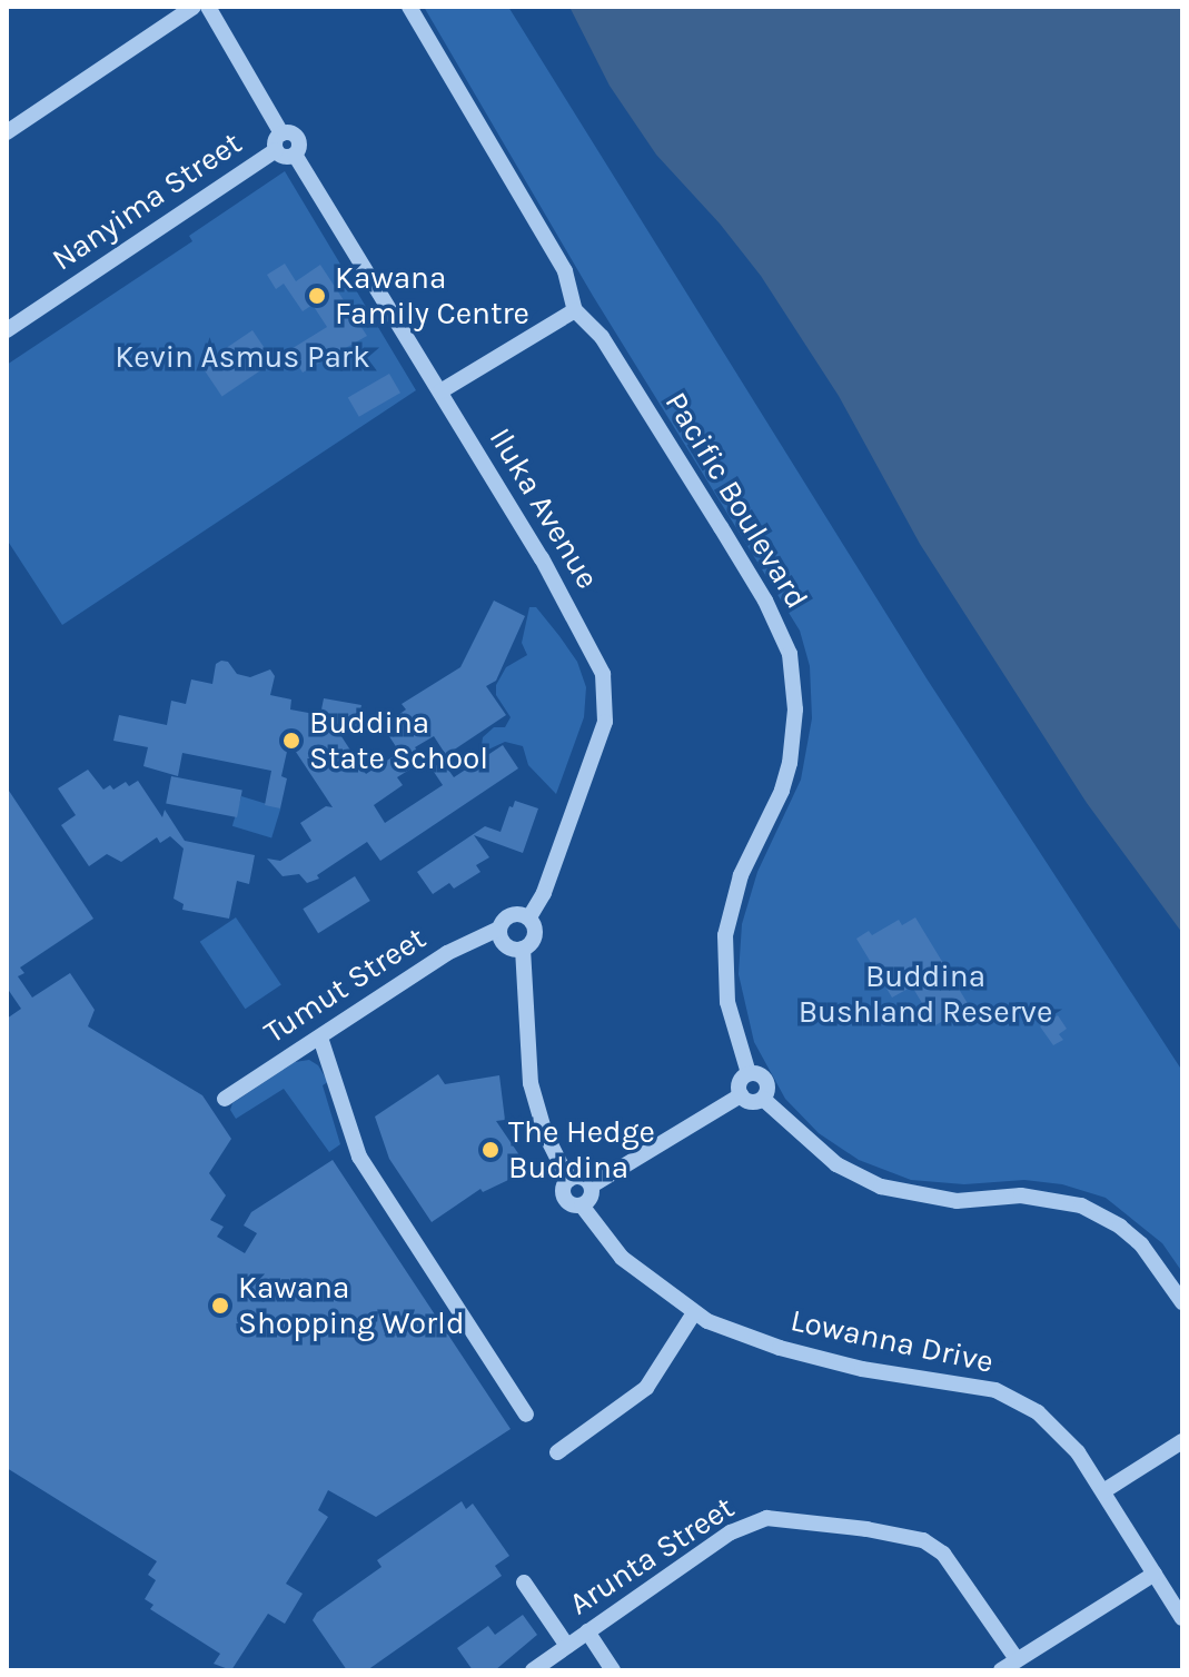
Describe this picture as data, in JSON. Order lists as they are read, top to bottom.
{
  "streets": {
    "street": [
      "Nanyima Street",
      "Pacific Boulevard",
      "Iluka Avenue",
      "Tumut Street",
      "Lowanna Drive",
      "Arunta Street"
    ]
  },
  "crossings": [
    ["Nanyima Street", "Iluka Avenue"],
    ["Iluka Avenue", "Tumut Street"]
  ],
  "parks": ["Kevin Asmus Park", "Buddina Bushland Reserve"],
  "places": [
    "Kawana Family Centre",
    "Buddina State School",
    "The Hedge Buddina",
    "Kawana Shopping World"
  ]
}
